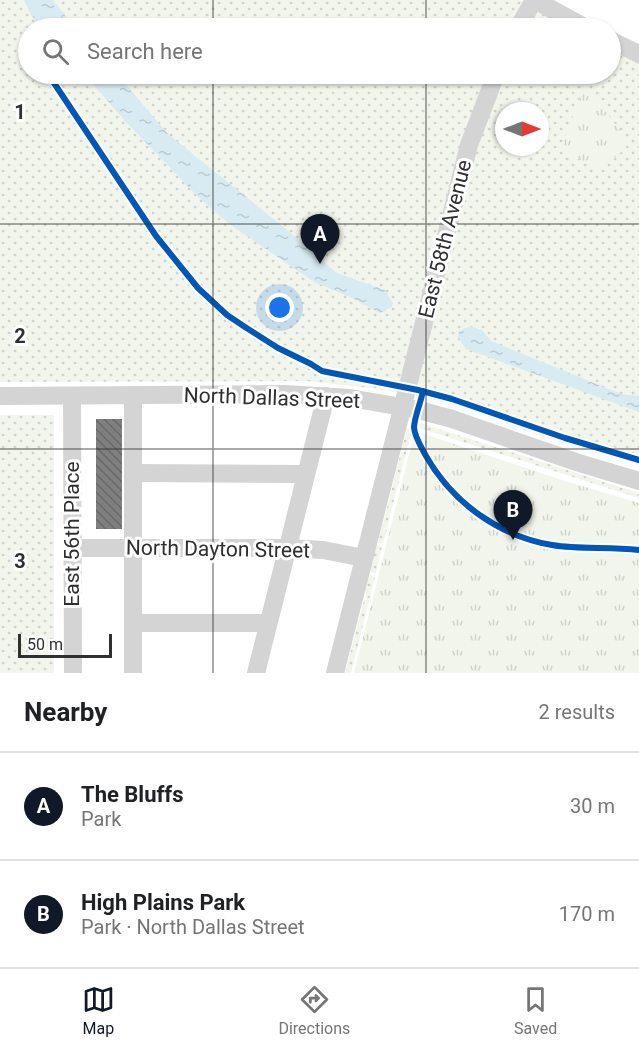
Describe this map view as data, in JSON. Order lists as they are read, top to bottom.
{
  "streets": {
    "street": [
      "East 58th Avenue",
      "North Dallas Street",
      "East 56th Place",
      "North Dayton Street"
    ]
  },
  "crossings": [
    ["East 58th Avenue", "North Dallas Street"],
    ["East 58th Avenue", "North Dayton Street"],
    ["North Dallas Street", "East 56th Place"],
    ["East 56th Place", "North Dayton Street"]
  ],
  "scale_bar": "50 m",
  "north": "right",
  "page": {
    "search": "Search here",
    "pins": ["A", "B"],
    "scale": "50 m",
    "heading": ["Nearby", "2 results"],
    "list": [
      {
        "mark": "A",
        "name": "The Bluffs",
        "note": "Park",
        "value": "30 m"
      },
      {
        "mark": "B",
        "name": "High Plains Park",
        "note": "Park · North Dallas Street",
        "value": "170 m"
      }
    ],
    "nav": ["Map", "Directions", "Saved"]
  },
  "grid": {
    "rows": ["1", "2", "3"]
  }
}
